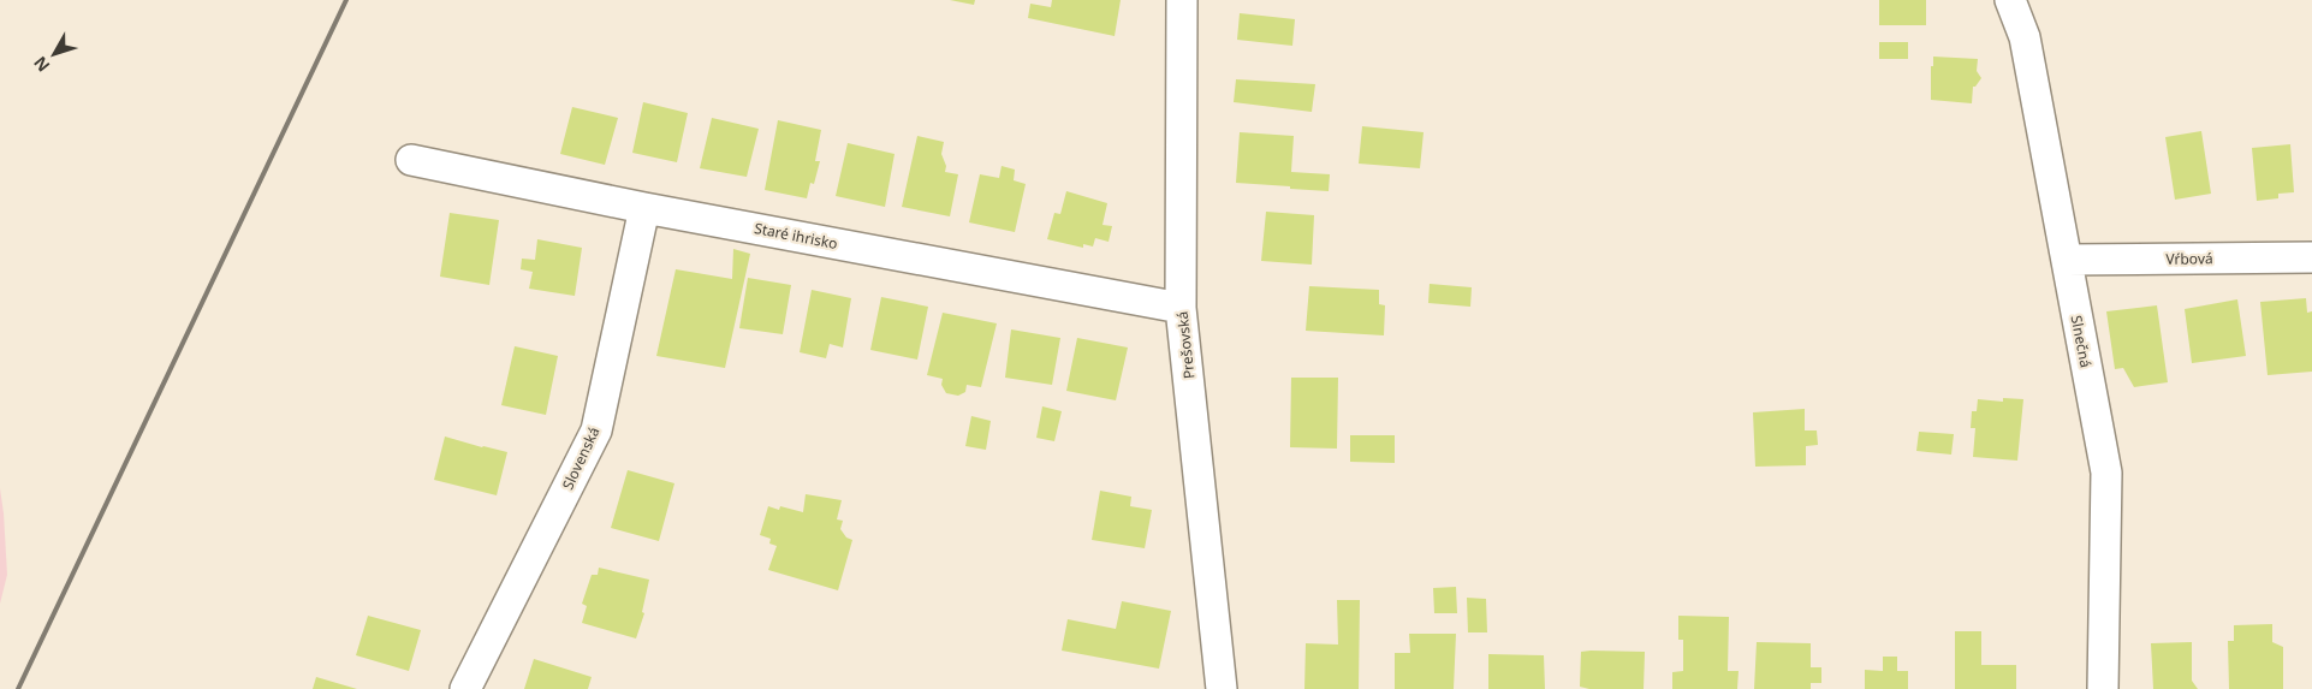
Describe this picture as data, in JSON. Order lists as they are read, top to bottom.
{
  "streets": {
    "street": [
      "Staré ihrisko",
      "Vŕbová",
      "Slnečná",
      "Prešovská",
      "Slovenská"
    ]
  },
  "crossings": [
    ["Staré ihrisko", "Prešovská"],
    ["Staré ihrisko", "Slovenská"],
    ["Vŕbová", "Slnečná"]
  ],
  "north": "bottom left"
}
